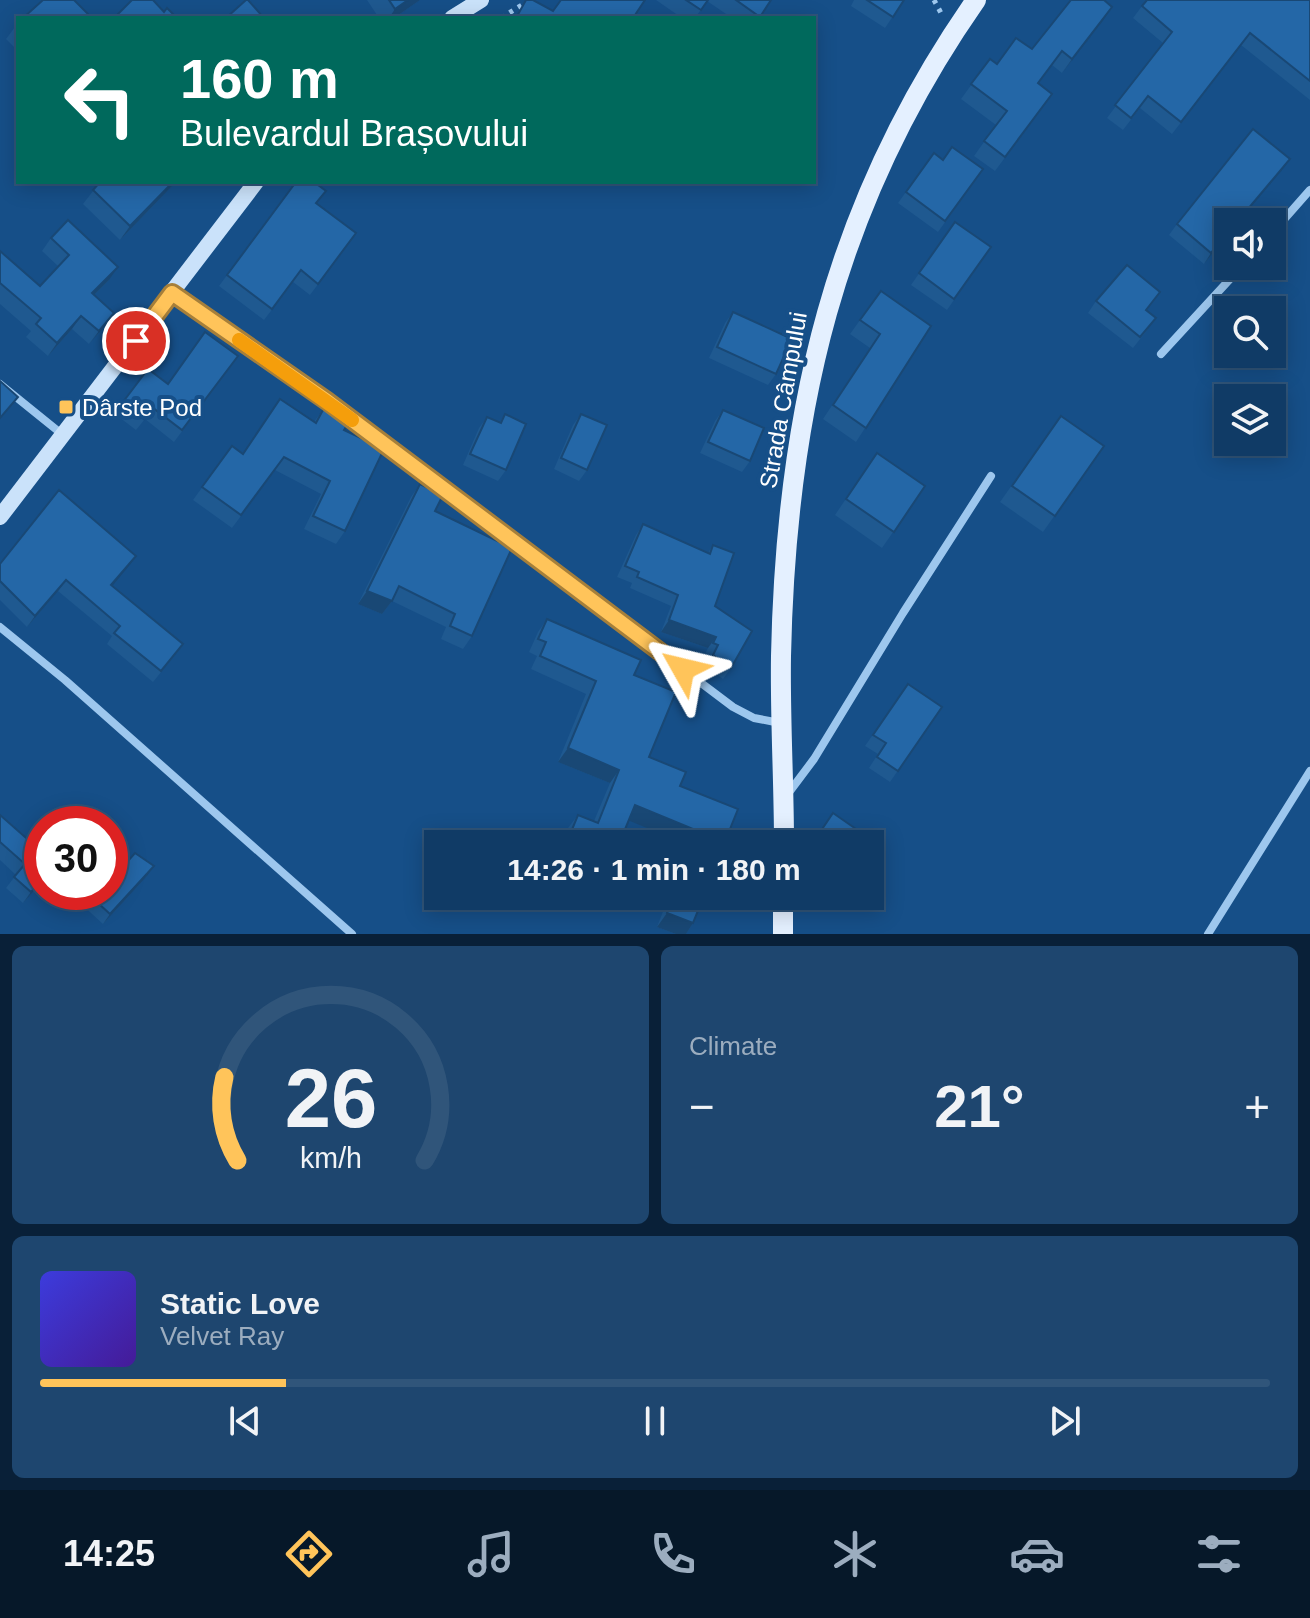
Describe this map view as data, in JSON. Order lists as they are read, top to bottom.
{
  "streets": {
    "main road": ["Strada Câmpului"]
  },
  "places": {
    "transit": ["Dârste Pod"]
  },
  "page": {
    "turn": ["160 m", "Bulevardul Brașovului"],
    "limit": "30",
    "trip": "14:26 · 1 min · 180 m",
    "tile": "Climate",
    "heat": ["−", "21°", "+"],
    "song": ["Static Love", "Velvet Ray"],
    "tabs": "14:25",
    "gauge": ["26", "km/h"]
  }
}
